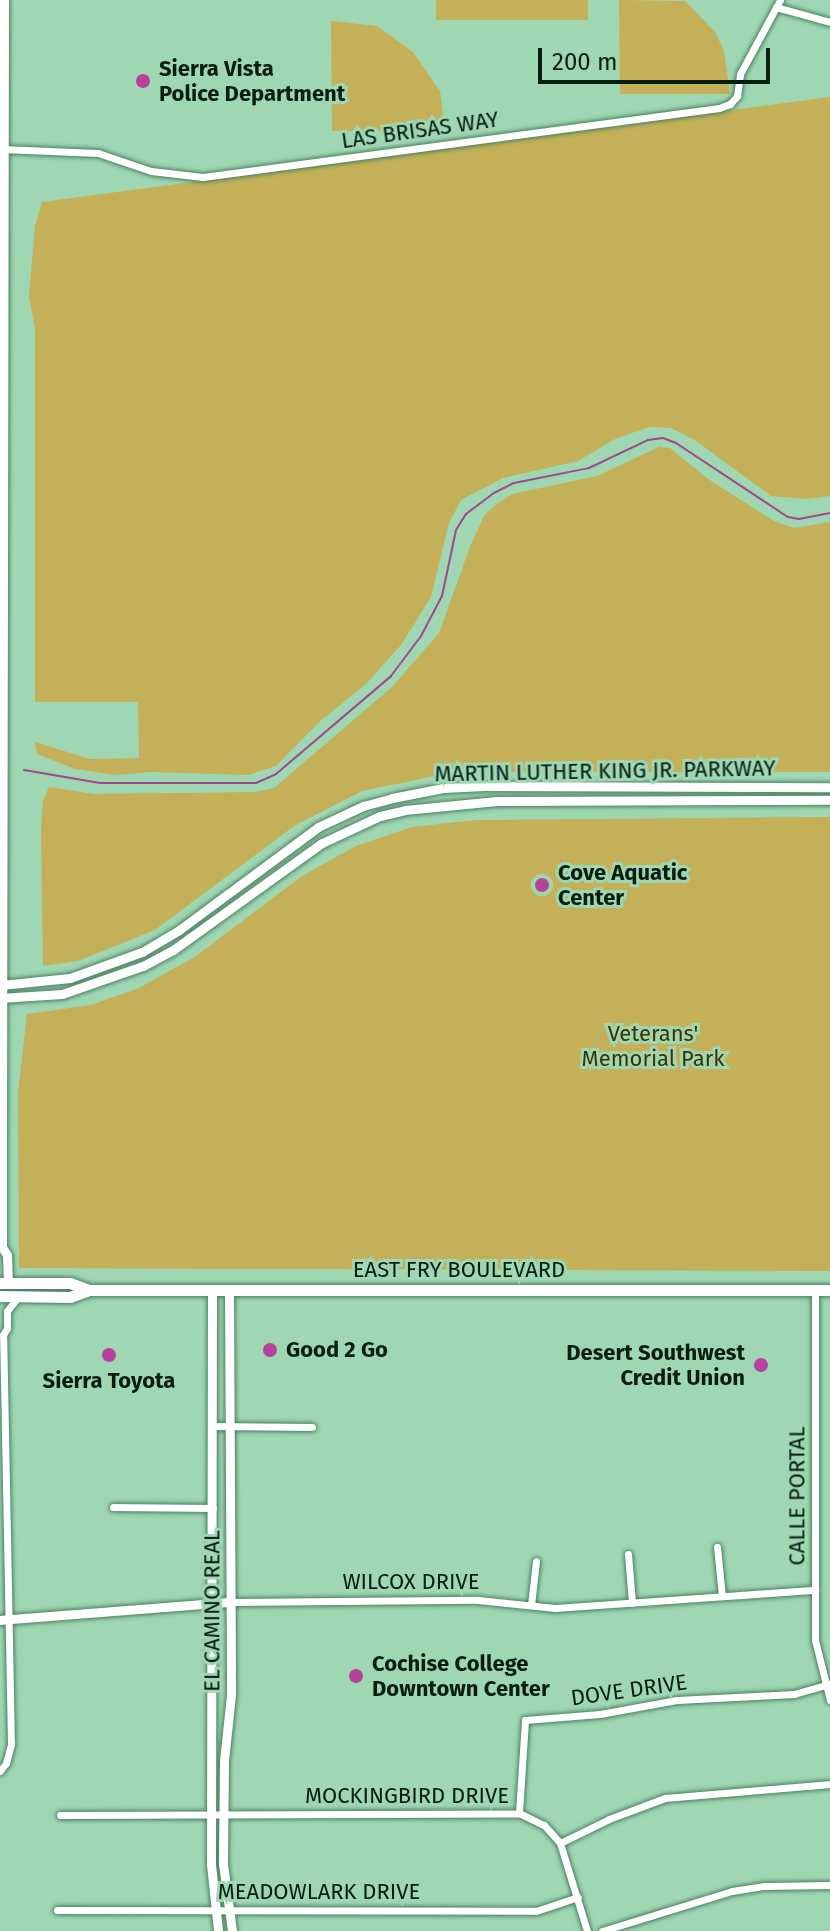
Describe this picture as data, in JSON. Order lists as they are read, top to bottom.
{
  "streets": {
    "main road": ["EAST FRY BOULEVARD"],
    "street": [
      "LAS BRISAS WAY",
      "MARTIN LUTHER KING JR. PARKWAY",
      "CALLE PORTAL",
      "WILCOX DRIVE",
      "EL CAMINO REAL",
      "DOVE DRIVE",
      "MOCKINGBIRD DRIVE",
      "MEADOWLARK DRIVE"
    ]
  },
  "crossings": [
    ["EAST FRY BOULEVARD", "CALLE PORTAL"],
    ["EAST FRY BOULEVARD", "EL CAMINO REAL"],
    ["CALLE PORTAL", "WILCOX DRIVE"],
    ["CALLE PORTAL", "DOVE DRIVE"],
    ["WILCOX DRIVE", "EL CAMINO REAL"],
    ["EL CAMINO REAL", "MOCKINGBIRD DRIVE"],
    ["EL CAMINO REAL", "MEADOWLARK DRIVE"],
    ["DOVE DRIVE", "MOCKINGBIRD DRIVE"]
  ],
  "parks": ["Veterans' Memorial Park"],
  "places": [
    "Sierra Vista Police Department",
    "Cove Aquatic Center",
    "Good 2 Go",
    "Sierra Toyota",
    "Desert Southwest Credit Union",
    "Cochise College Downtown Center"
  ],
  "scale_bar": "200 m"
}
